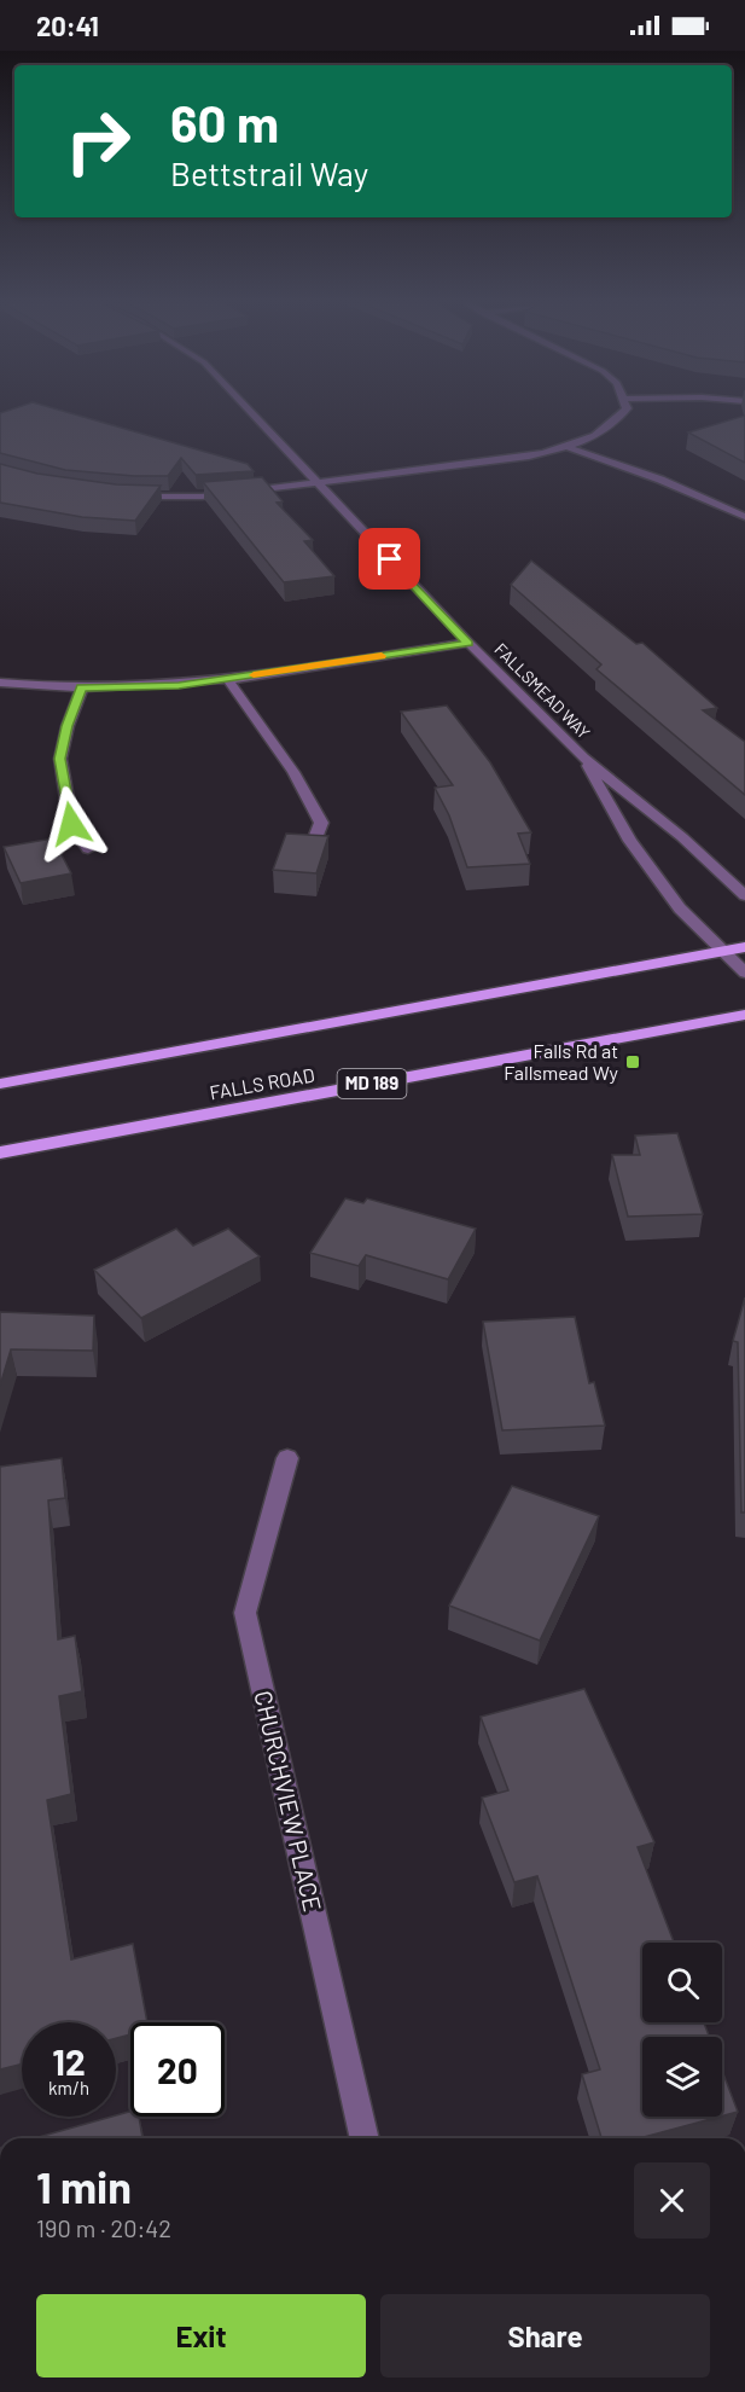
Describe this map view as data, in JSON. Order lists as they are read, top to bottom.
{
  "streets": {
    "main road": ["FALLS ROAD", "MD 189"],
    "street": ["FALLSMEAD WAY", "CHURCHVIEW PLACE"]
  },
  "places": {
    "transit": ["Falls Rd at Fallsmead Wy"]
  },
  "page": {
    "status": "20:41",
    "turn": ["60 m", "Bettstrail Way"],
    "speed": "12 km/h",
    "limit": "20",
    "heading": ["1 min", "190 m · 20:42"],
    "buttons": ["Exit", "Share"]
  }
}
